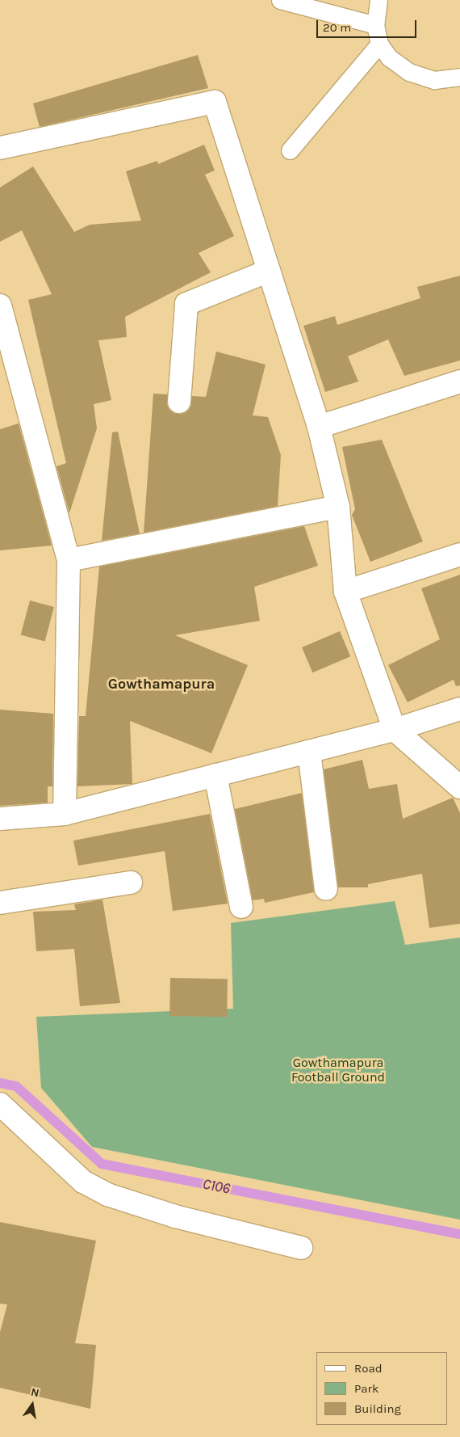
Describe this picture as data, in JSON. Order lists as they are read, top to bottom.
{
  "districts": ["Gowthamapura"],
  "water": ["C106"],
  "parks": ["Gowthamapura Football Ground"],
  "legend": ["Road", "Park", "Building"],
  "scale_bar": "20 m",
  "north": "top"
}
